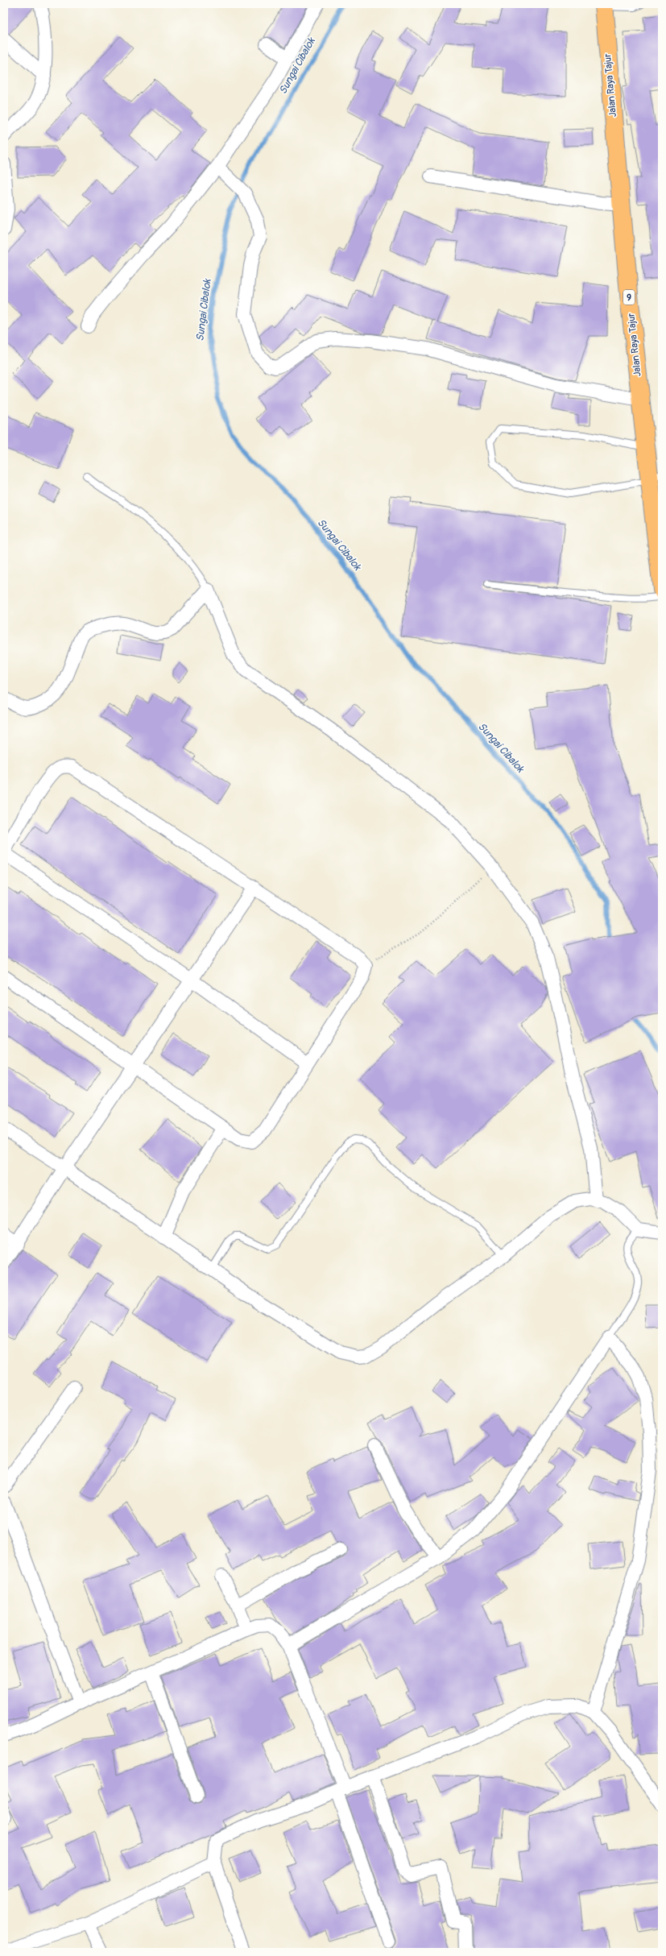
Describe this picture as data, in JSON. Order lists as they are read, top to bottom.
{
  "streets": {
    "highway": ["Jalan Raya Tajur", "9"]
  },
  "water": ["Sungai Cibalok"]
}
